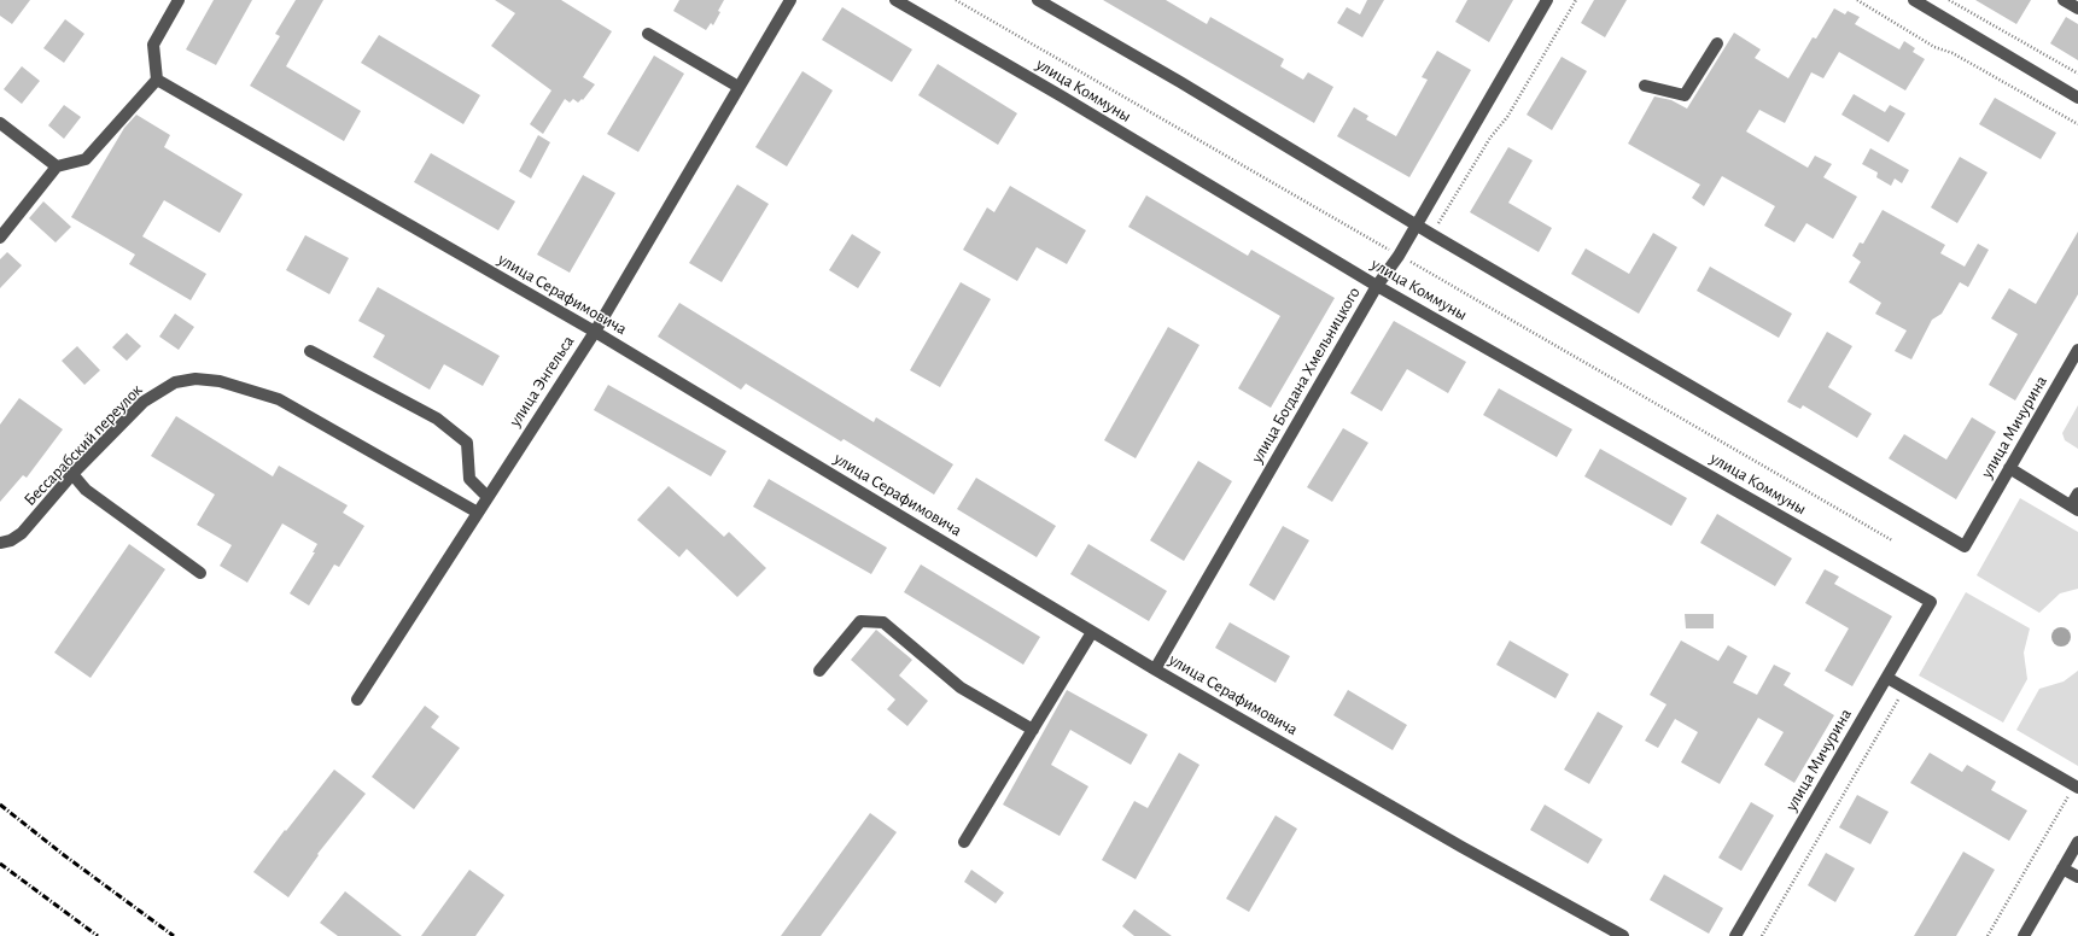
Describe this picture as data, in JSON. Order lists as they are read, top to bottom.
{
  "streets": {
    "street": [
      "улица Коммуны",
      "улица Серафимовича",
      "улица Богдана Хмельницкого",
      "улица Энгельса",
      "улица Мичурина",
      "Бессарабский переулок"
    ]
  },
  "crossings": [
    ["улица Коммуны", "улица Богдана Хмельницкого"],
    ["улица Коммуны", "улица Мичурина"],
    ["улица Серафимовича", "улица Богдана Хмельницкого"],
    ["улица Серафимовича", "улица Энгельса"],
    ["улица Энгельса", "Бессарабский переулок"]
  ]
}
